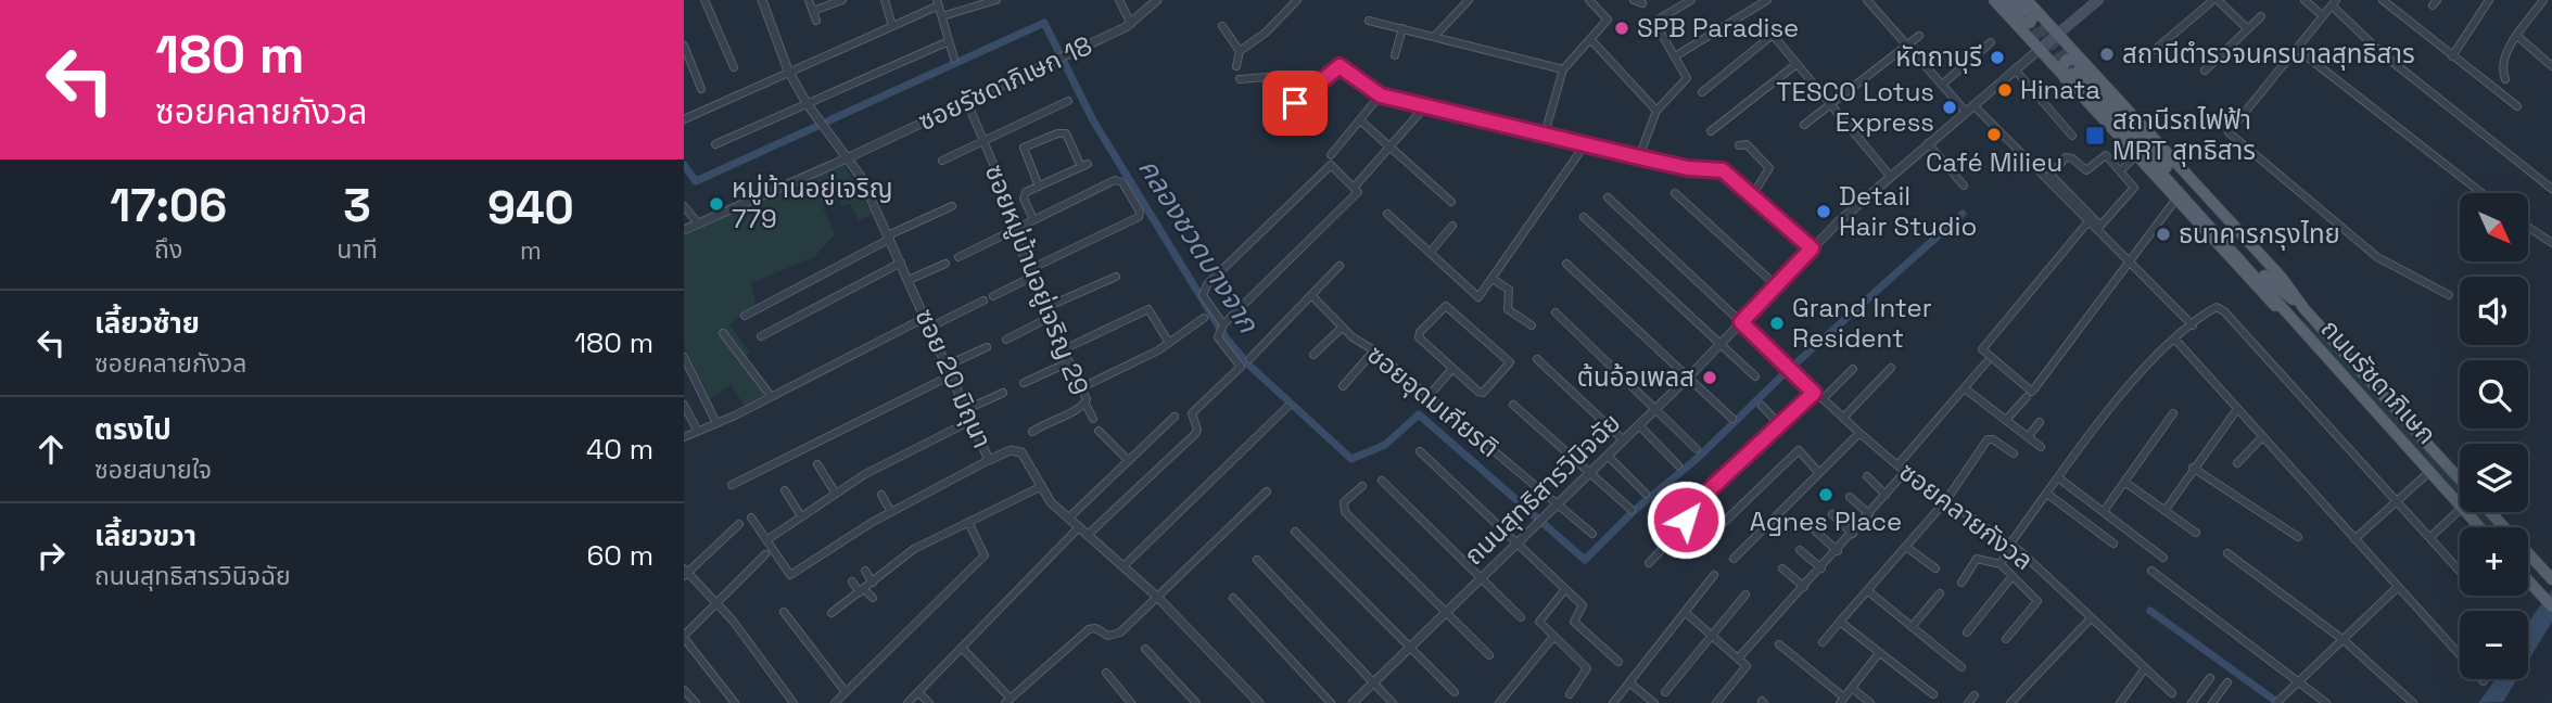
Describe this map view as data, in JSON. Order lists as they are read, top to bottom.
{
  "streets": {
    "main road": ["ถนนรัชดาภิเษก", "ถนนสุทธิสารวินิจฉัย"],
    "street": [
      "ซอยรัชดาภิเษก 18",
      "ซอยหมู่บ้านอยู่เจริญ 29",
      "ซอย 20 มิถุนา",
      "ซอยอุดมเกียรติ",
      "ซอยคลายกังวล"
    ]
  },
  "crossings": [
    ["ซอยรัชดาภิเษก 18", "ซอยหมู่บ้านอยู่เจริญ 29"],
    ["ซอยรัชดาภิเษก 18", "ซอย 20 มิถุนา"],
    ["ถนนรัชดาภิเษก", "ถนนสุทธิสารวินิจฉัย"],
    ["ซอยอุดมเกียรติ", "ถนนสุทธิสารวินิจฉัย"],
    ["ถนนสุทธิสารวินิจฉัย", "ซอยคลายกังวล"]
  ],
  "water": ["คลองชวดบางจาก"],
  "places": {
    "other": [
      "SPB Paradise",
      "สถานีตำรวจนครบาลสุทธิสาร",
      "หัตถาบุรี",
      "Hinata",
      "TESCO Lotus Express",
      "Café Milieu",
      "หมู่บ้านอยู่เจริญ 779",
      "Detail Hair Studio",
      "ธนาคารกรุงไทย",
      "Grand Inter Resident",
      "ต้นอ้อเพลส",
      "Agnes Place"
    ],
    "transit": ["สถานีรถไฟฟ้า MRT สุทธิสาร"]
  },
  "north": "bottom right",
  "page": {
    "turn": ["180 m", "ซอยคลายกังวล"],
    "eta": [
      "17:06",
      "ถึง",
      "3",
      "นาที",
      "940",
      "m"
    ],
    "map_buttons": ["+", "−"],
    "list": [
      {
        "name": "เลี้ยวซ้าย",
        "note": "ซอยคลายกังวล",
        "value": "180 m"
      },
      {
        "name": "ตรงไป",
        "note": "ซอยสบายใจ",
        "value": "40 m"
      },
      {
        "name": "เลี้ยวขวา",
        "note": "ถนนสุทธิสารวินิจฉัย",
        "value": "60 m"
      }
    ]
  }
}
